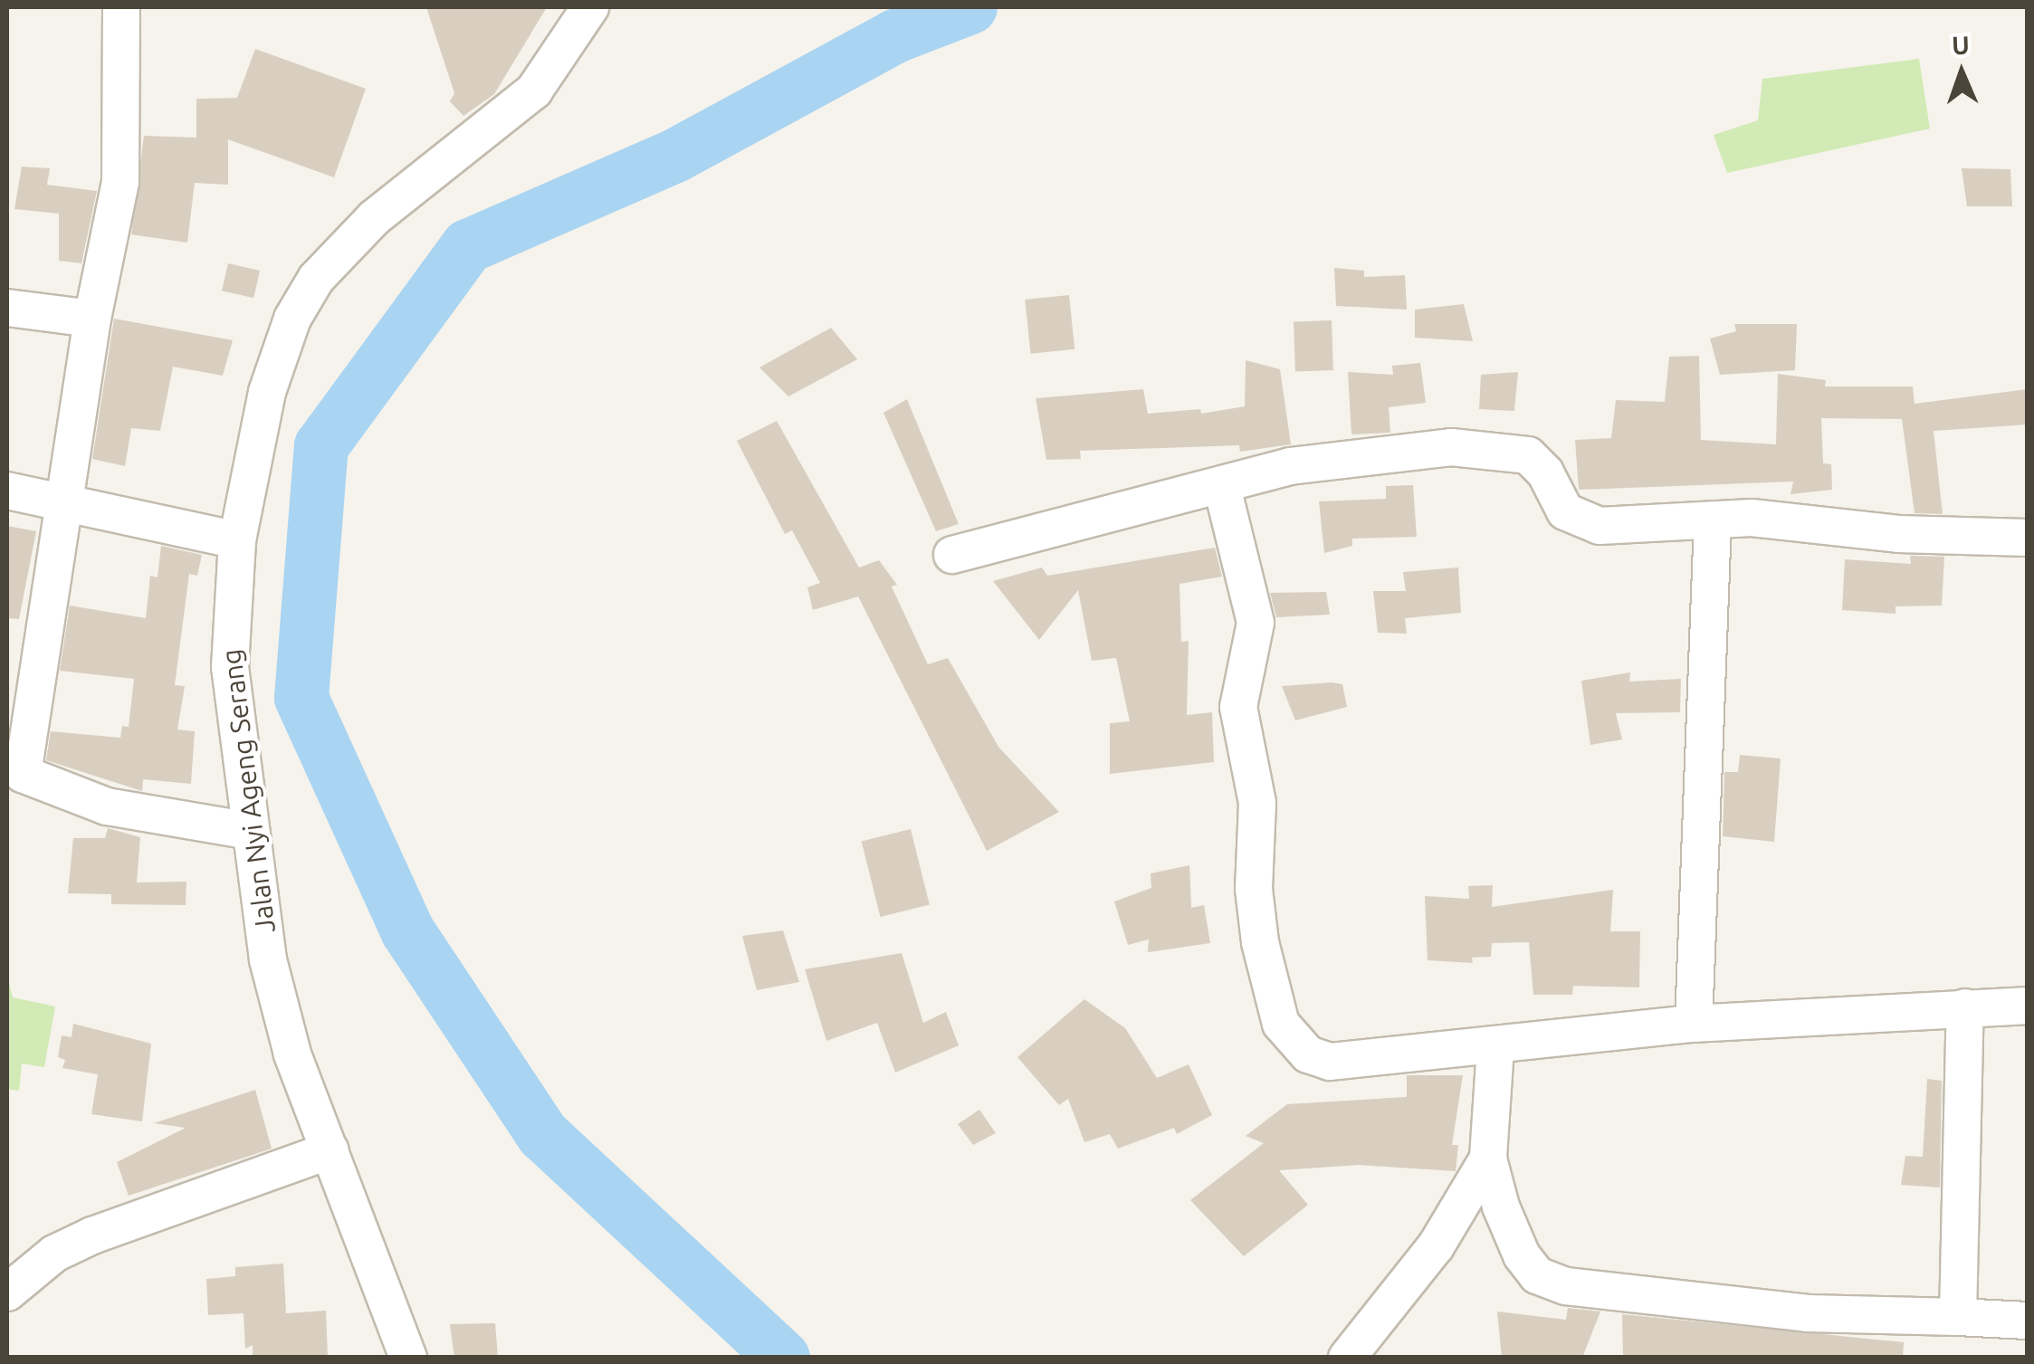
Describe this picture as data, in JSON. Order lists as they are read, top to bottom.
{
  "streets": {
    "street": ["Jalan Nyi Ageng Serang"]
  },
  "north": "top"
}
